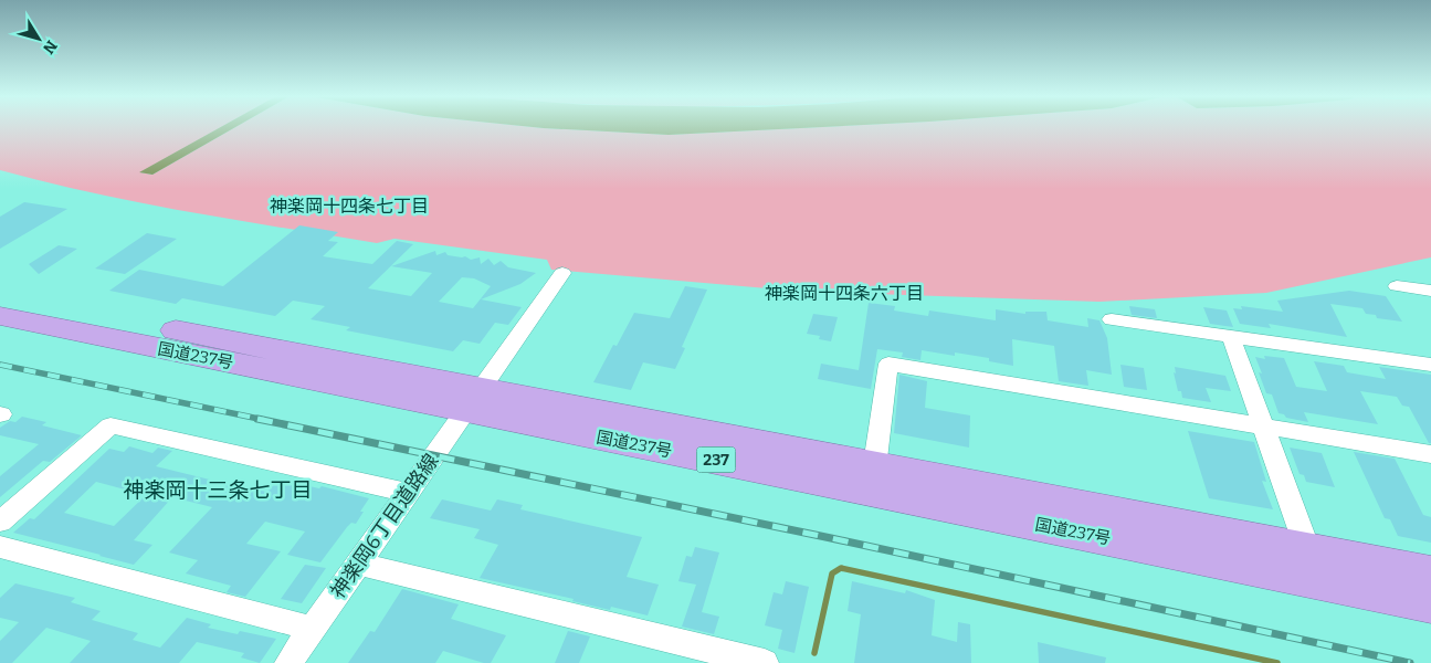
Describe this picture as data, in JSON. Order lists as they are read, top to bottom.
{
  "streets": {
    "highway": ["国道237号", "237"],
    "street": ["神楽岡6丁目道路線"]
  },
  "crossings": [
    ["国道237号", "神楽岡6丁目道路線"]
  ],
  "districts": ["神楽岡十四条七丁目", "神楽岡十四条六丁目", "神楽岡十三条七丁目"],
  "north": "bottom right"
}
